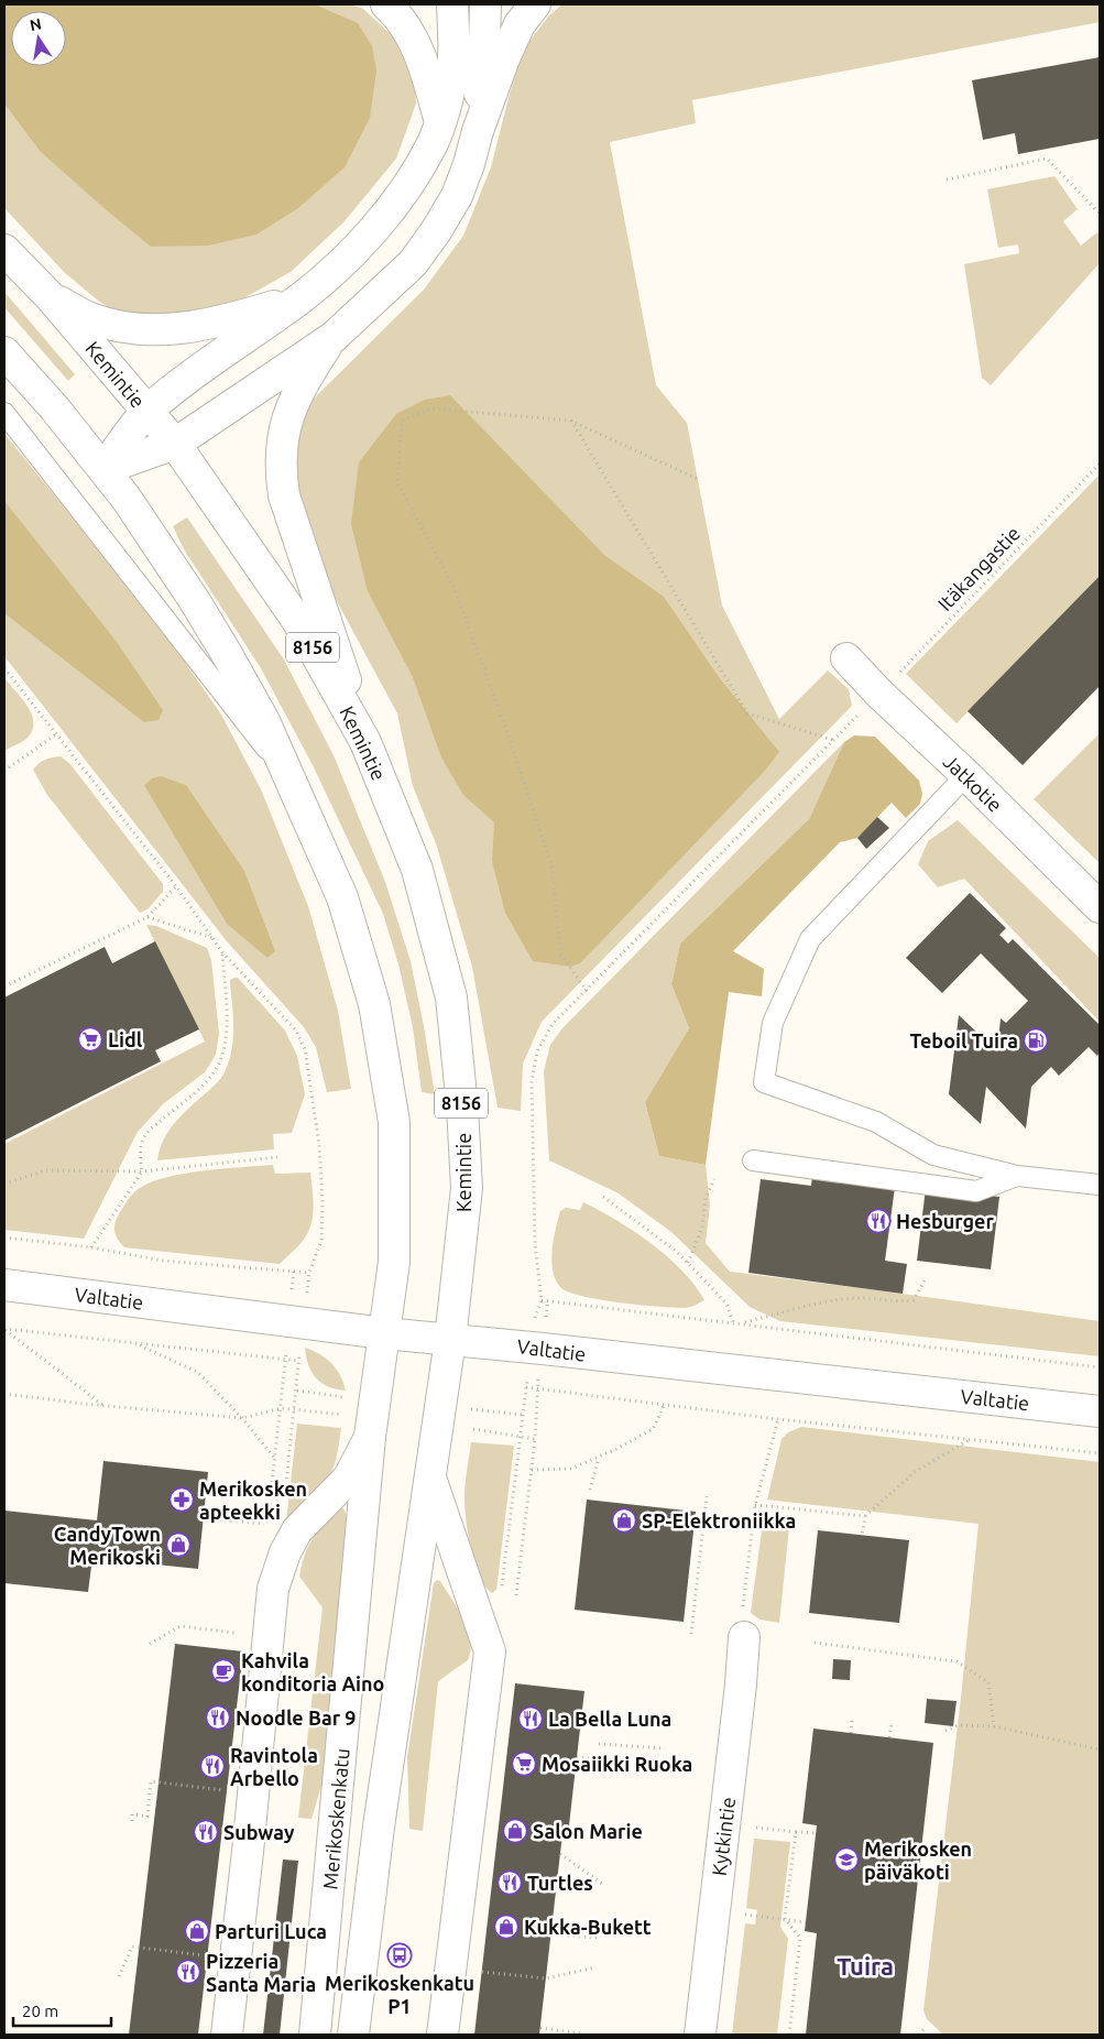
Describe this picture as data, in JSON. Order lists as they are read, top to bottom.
{
  "streets": {
    "main road": [
      "Kemintie",
      "8156",
      "Jatkotie",
      "Valtatie",
      "Merikoskenkatu",
      "Kytkintie"
    ],
    "path": ["Itäkangastie"]
  },
  "crossings": [
    ["Kemintie", "Valtatie"],
    ["Itäkangastie", "Jatkotie"],
    ["Valtatie", "Merikoskenkatu"]
  ],
  "districts": ["Tuira"],
  "places": {
    "supermarket": ["Lidl", "Mosaiikki Ruoka"],
    "fuel station": ["Teboil Tuira"],
    "restaurant": [
      "Hesburger",
      "Noodle Bar 9",
      "La Bella Luna",
      "Ravintola Arbello",
      "Subway",
      "Turtles",
      "Pizzeria Santa Maria"
    ],
    "pharmacy": ["Merikosken apteekki"],
    "shop": [
      "SP-Elektroniikka",
      "CandyTown Merikoski",
      "Salon Marie",
      "Kukka-Bukett",
      "Parturi Luca"
    ],
    "cafe": ["Kahvila konditoria Aino"],
    "school or university": ["Merikosken päiväkoti"],
    "bus stop": ["Merikoskenkatu P1"]
  },
  "scale_bar": "20 m",
  "north": "top"
}
